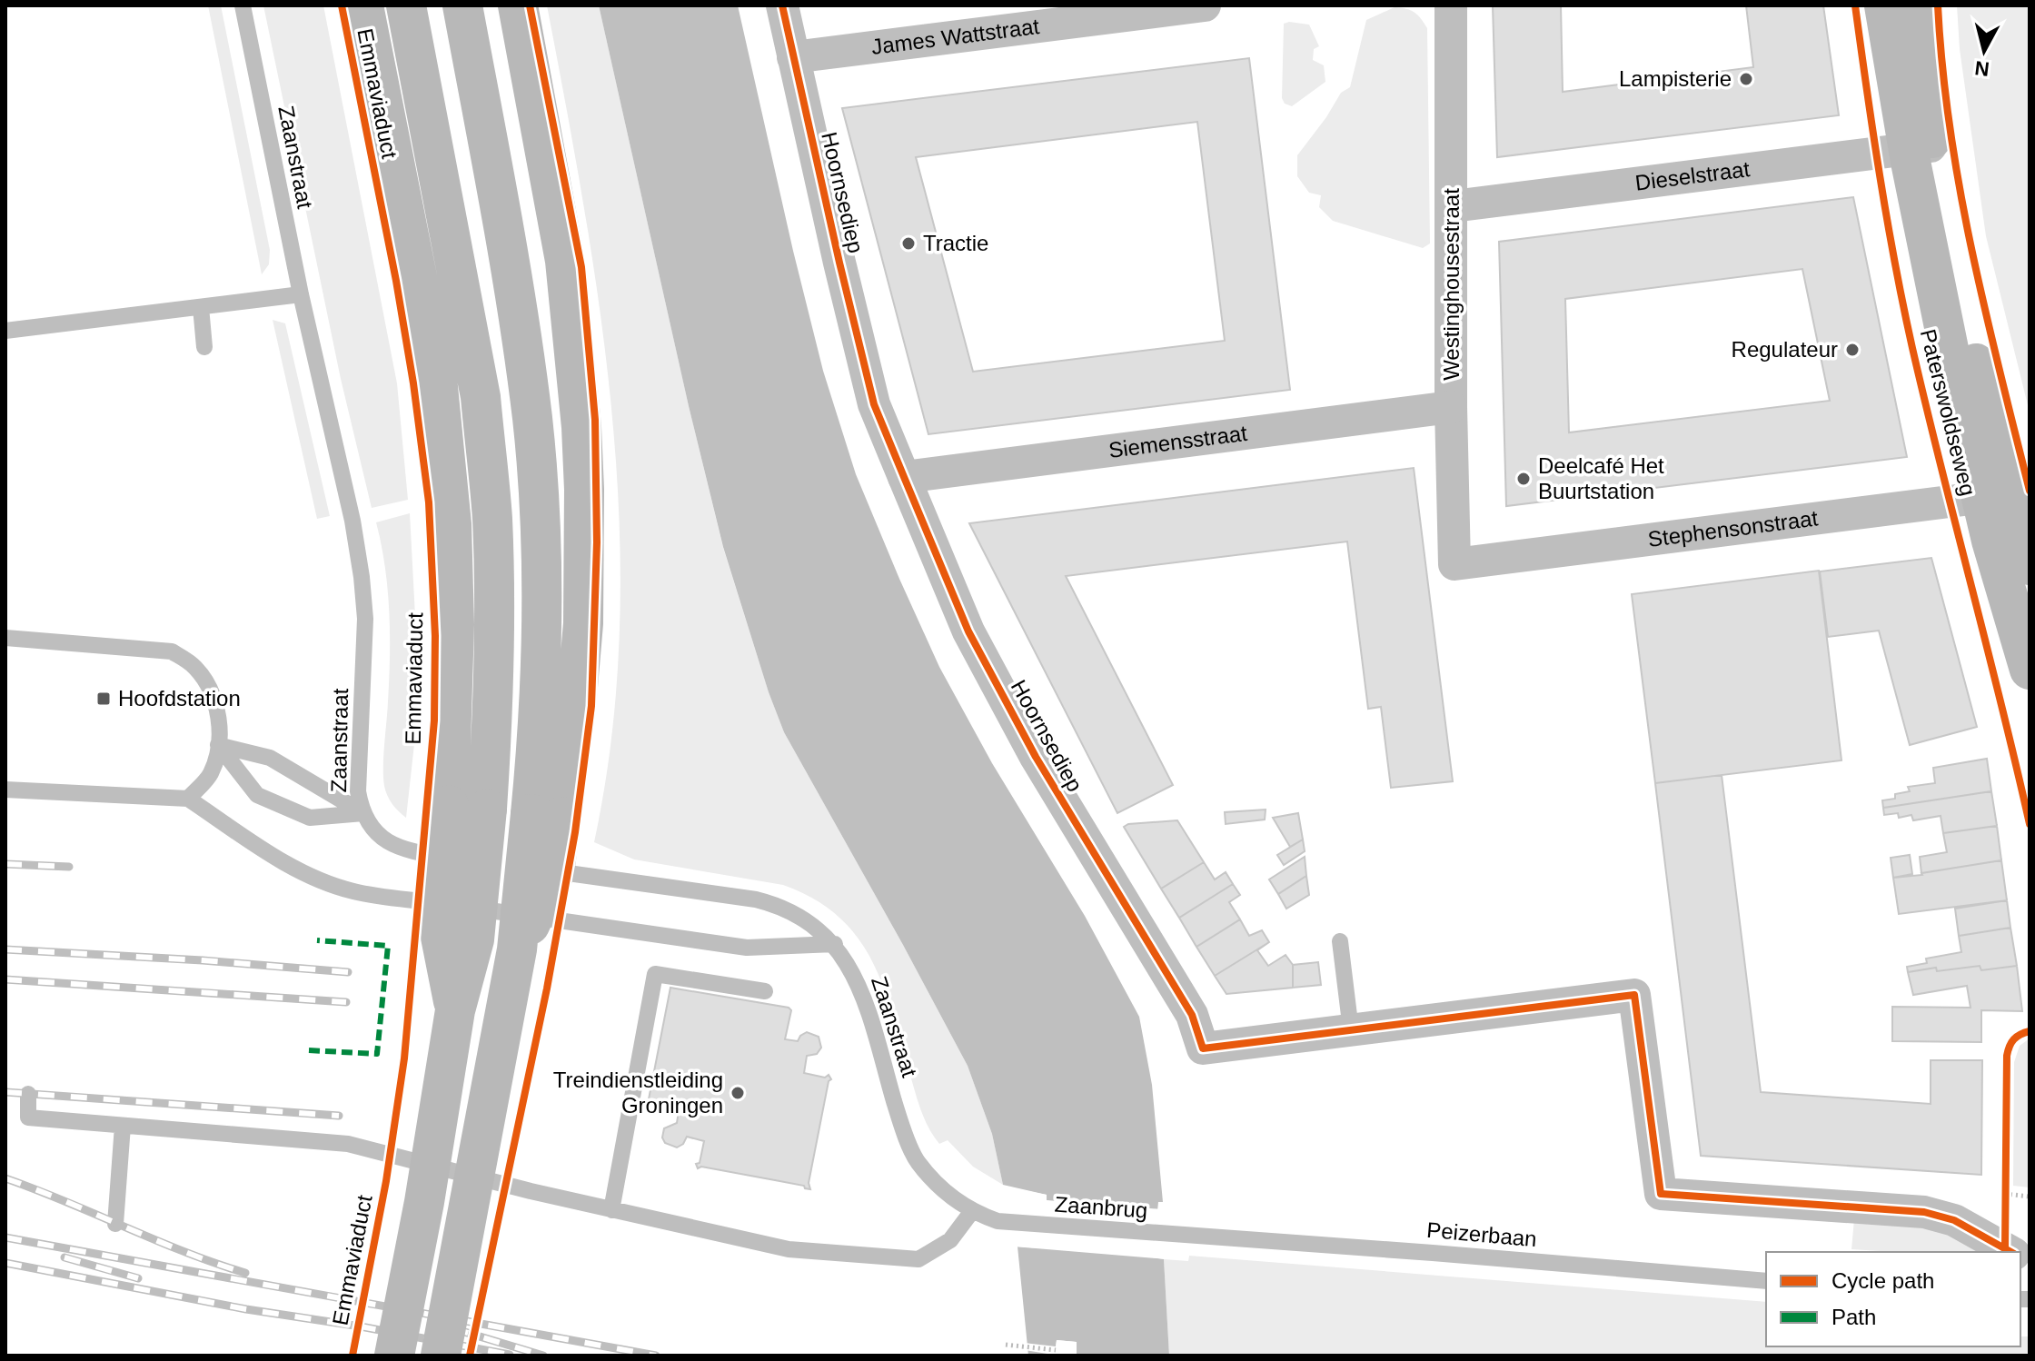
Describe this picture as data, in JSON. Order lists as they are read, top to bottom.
{
  "streets": {
    "main road": ["Emmaviaduct", "Paterswoldseweg"],
    "street": [
      "James Wattstraat",
      "Dieselstraat",
      "Hoornsediep",
      "Westinghousestraat",
      "Siemensstraat",
      "Stephensonstraat"
    ],
    "lane": ["Zaanstraat", "Zaanbrug", "Peizerbaan"]
  },
  "crossings": [
    ["James Wattstraat", "Hoornsediep"],
    ["Zaanstraat", "Zaanbrug"],
    ["Dieselstraat", "Westinghousestraat"],
    ["Dieselstraat", "Paterswoldseweg"],
    ["Hoornsediep", "Siemensstraat"],
    ["Westinghousestraat", "Siemensstraat"],
    ["Westinghousestraat", "Stephensonstraat"],
    ["Paterswoldseweg", "Stephensonstraat"],
    ["Zaanbrug", "Peizerbaan"]
  ],
  "places": {
    "other": [
      "Lampisterie",
      "Tractie",
      "Regulateur",
      "Deelcafé Het Buurtstation",
      "Treindienstleiding Groningen"
    ],
    "transit": ["Hoofdstation"]
  },
  "legend": ["Cycle path", "Path"],
  "north": "bottom"
}
